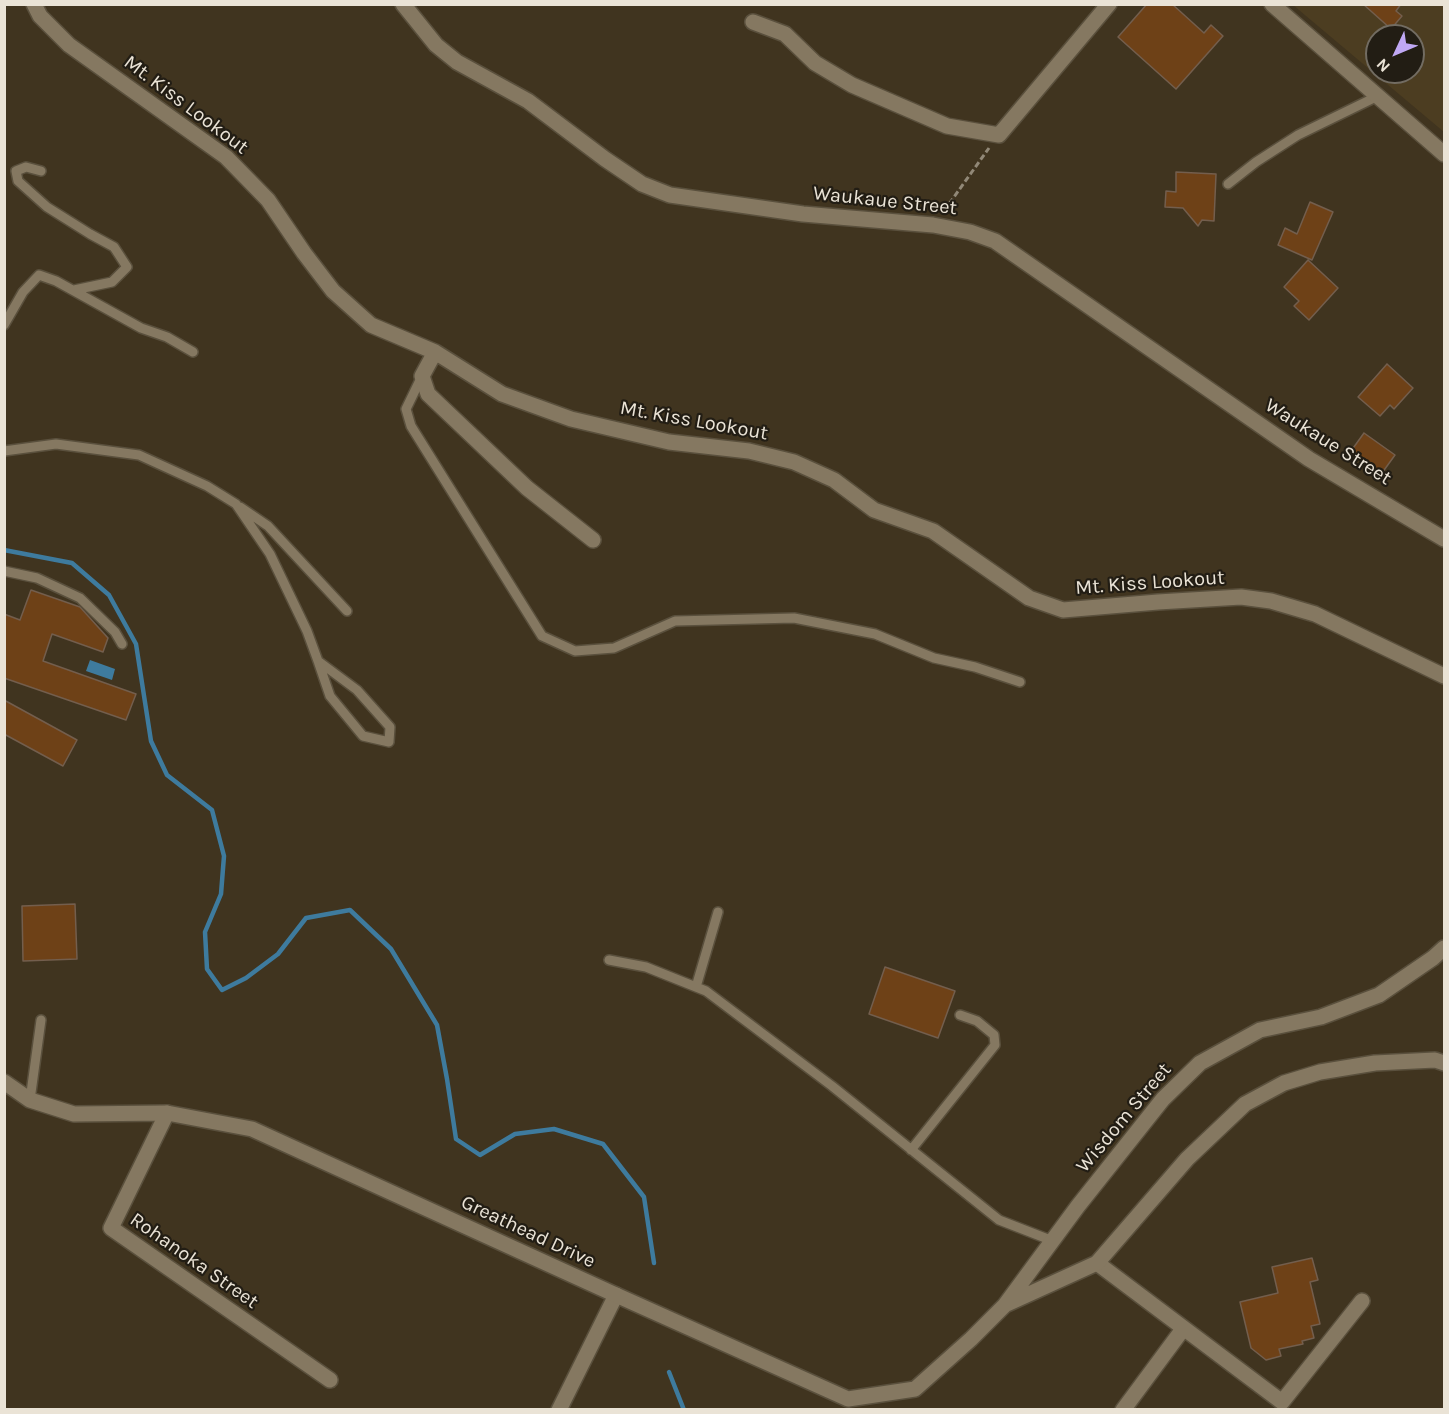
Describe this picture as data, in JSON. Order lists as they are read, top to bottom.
{
  "streets": {
    "street": [
      "Mt. Kiss Lookout",
      "Waukaue Street",
      "Wisdom Street",
      "Greathead Drive",
      "Rohanoka Street"
    ]
  },
  "crossings": [
    ["Wisdom Street", "Greathead Drive"],
    ["Greathead Drive", "Rohanoka Street"]
  ],
  "north": "bottom left"
}
